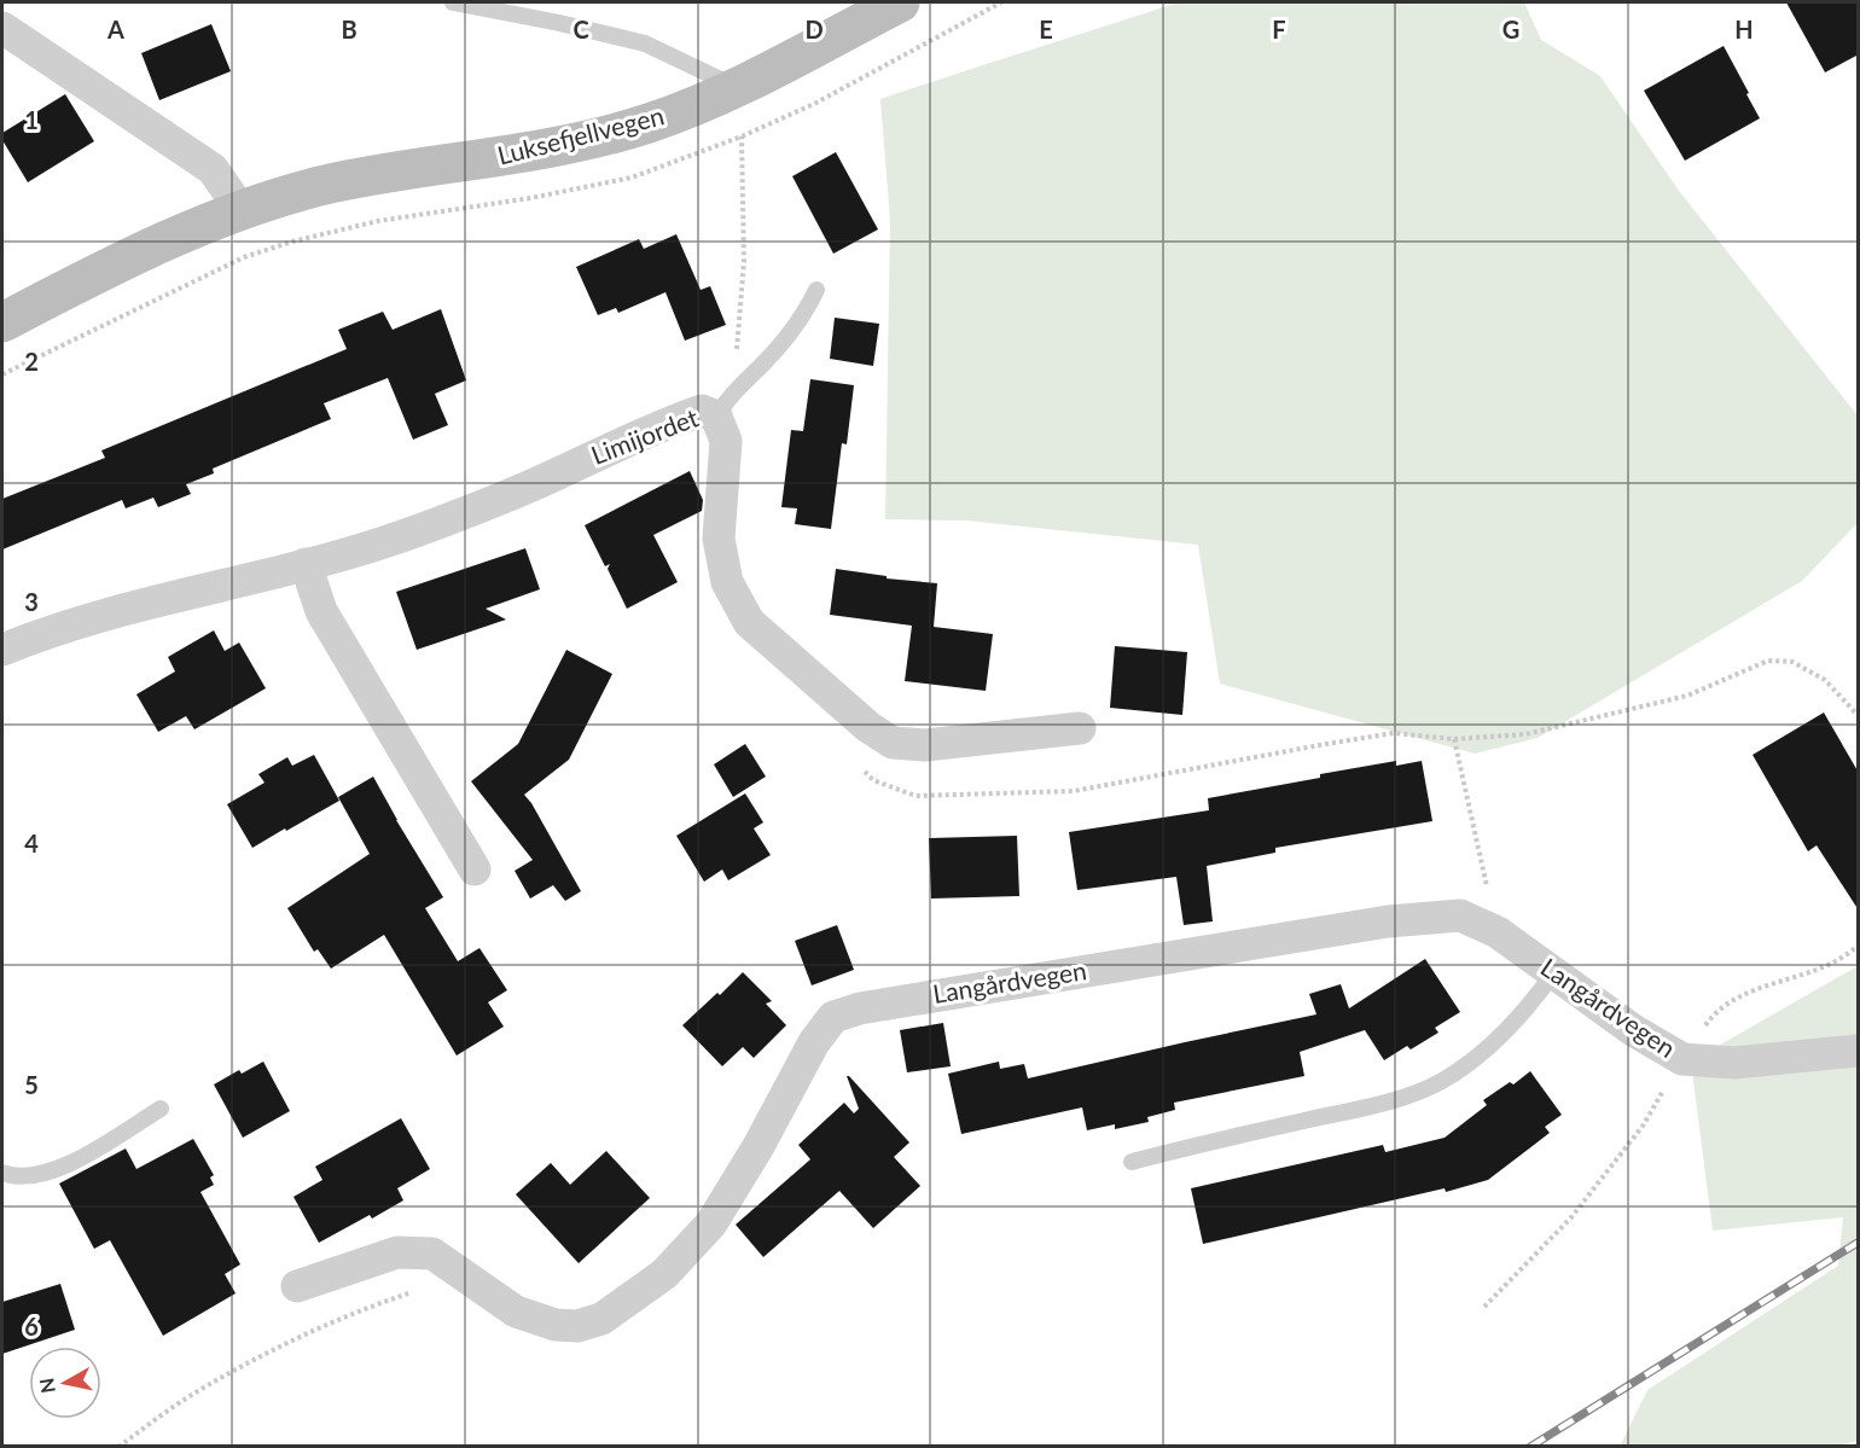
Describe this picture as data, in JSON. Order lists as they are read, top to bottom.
{
  "streets": {
    "main road": ["Luksefjellvegen"],
    "street": ["Limijordet", "Langårdvegen"]
  },
  "north": "left",
  "grid": {
    "columns": [
      "A",
      "B",
      "C",
      "D",
      "E",
      "F",
      "G",
      "H"
    ],
    "rows": [
      "1",
      "2",
      "3",
      "4",
      "5",
      "6"
    ]
  }
}
